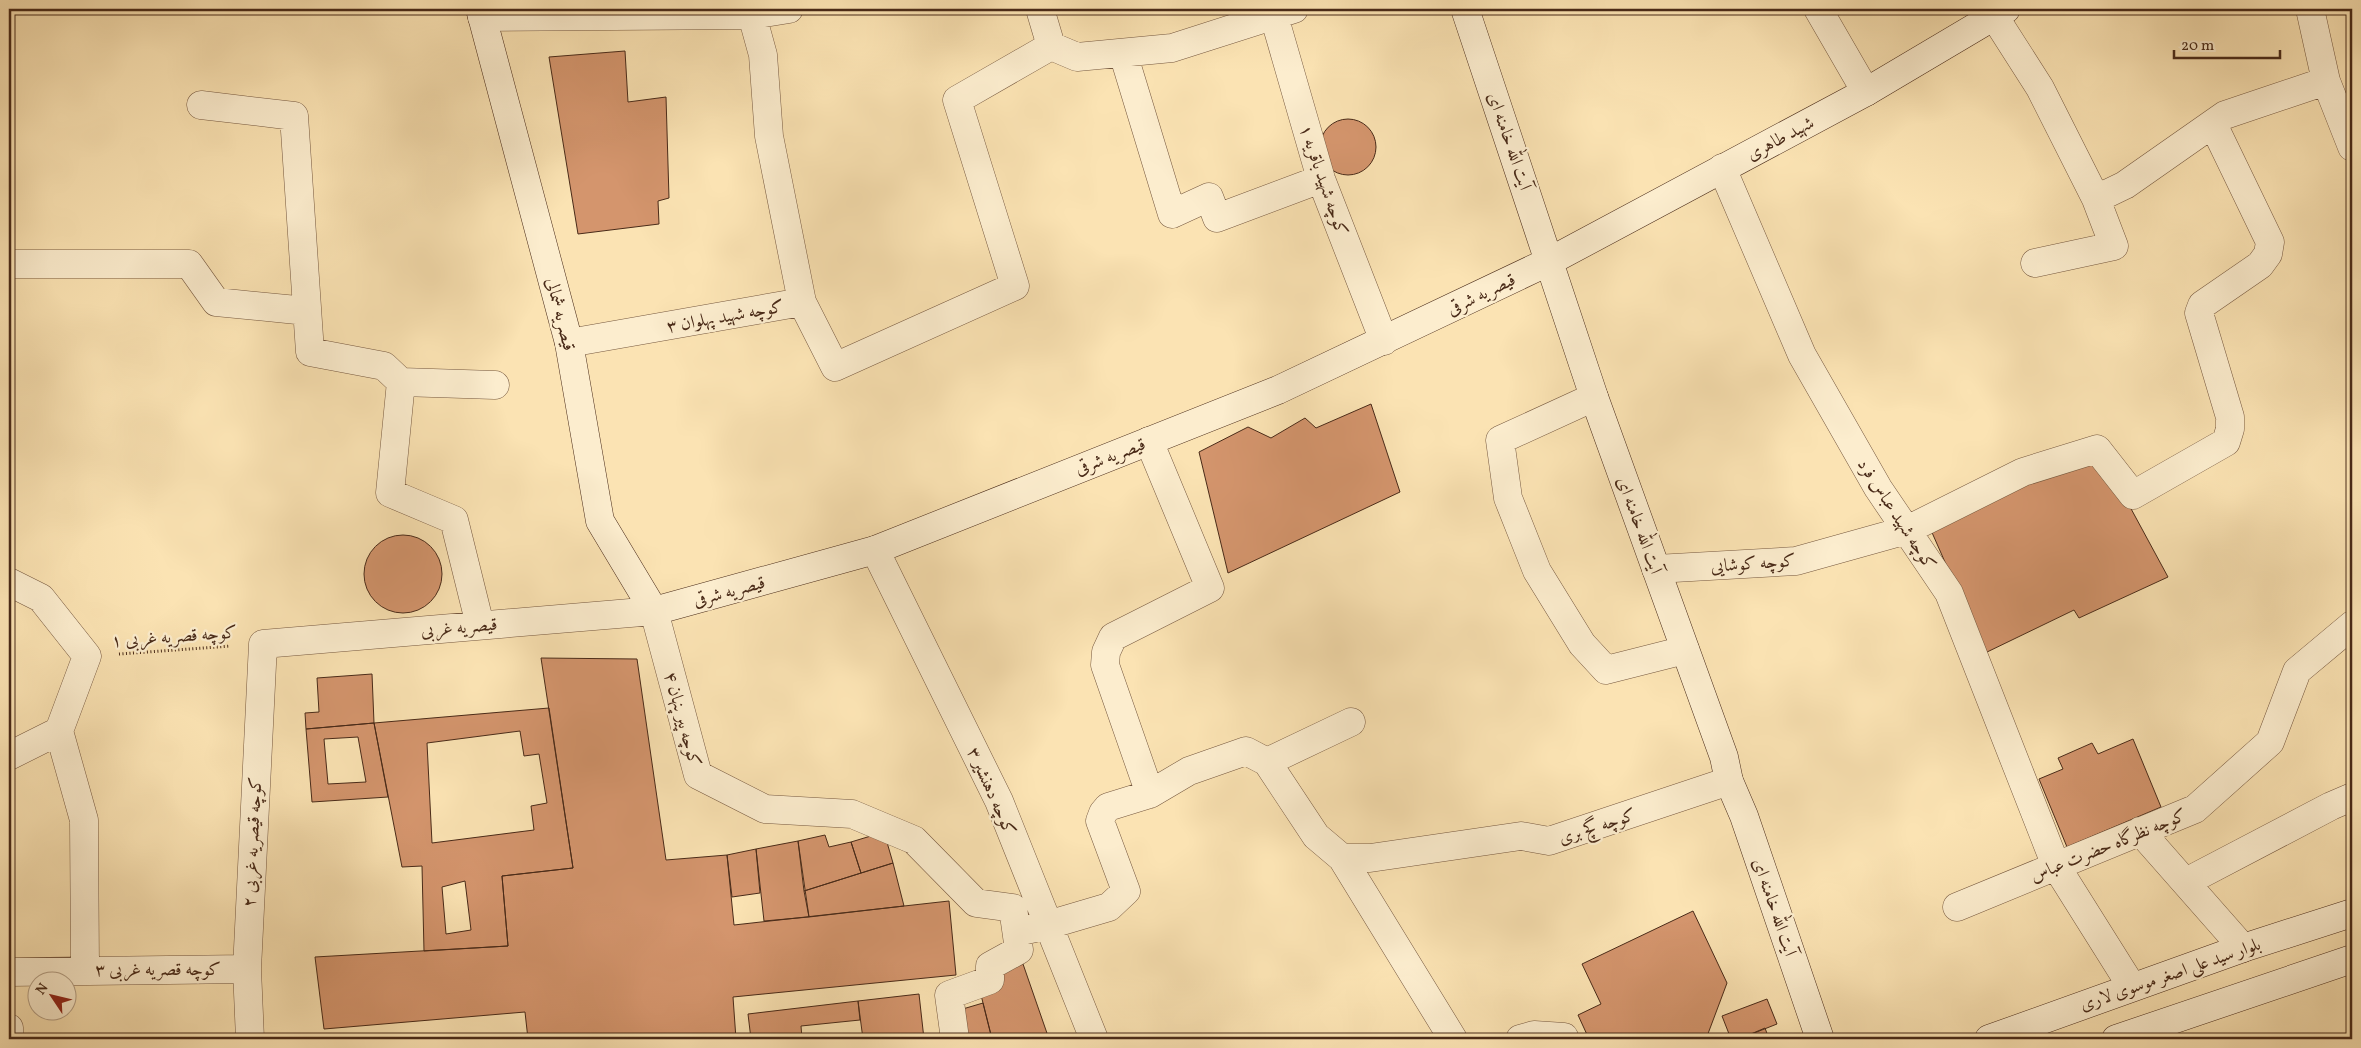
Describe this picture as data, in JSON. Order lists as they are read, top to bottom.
{
  "streets": {
    "street": [
      "شهید طاهری",
      "آیت الله خامنه ای",
      "کوچه شهید باقریه ۱",
      "قیصریه شرقی",
      "قیصریه شمالی",
      "کوچه شهید پهلوان ۳",
      "کوچه شهید عباس فرد",
      "کوچه کوشایی",
      "قیصریه غربی",
      "کوچه پیر پنهان ۴",
      "کوچه دهنشیر ۳",
      "کوچه گچ بری",
      "کوچه قیصریه غربی ۲",
      "کوچه نظرگاه حضرت عباس",
      "کوچه قصریه غربی ۳",
      "بلوار سید علی اصغر موسوی لاری"
    ],
    "path": ["کوچه قصریه غربی ۱"]
  },
  "crossings": [
    ["شهید طاهری", "آیت الله خامنه ای"],
    ["شهید طاهری", "قیصریه شرقی"],
    ["شهید طاهری", "کوچه شهید عباس فرد"],
    ["آیت الله خامنه ای", "قیصریه شرقی"],
    ["آیت الله خامنه ای", "کوچه کوشایی"],
    ["آیت الله خامنه ای", "کوچه گچ بری"],
    ["کوچه شهید باقریه ۱", "قیصریه شرقی"],
    ["قیصریه شرقی", "قیصریه شمالی"],
    ["قیصریه شرقی", "قیصریه غربی"],
    ["قیصریه شرقی", "کوچه پیر پنهان ۴"],
    ["قیصریه شرقی", "کوچه دهنشیر ۳"],
    ["قیصریه شمالی", "کوچه شهید پهلوان ۳"],
    ["قیصریه شمالی", "قیصریه غربی"],
    ["قیصریه شمالی", "کوچه پیر پنهان ۴"],
    ["کوچه شهید عباس فرد", "کوچه کوشایی"],
    ["کوچه شهید عباس فرد", "کوچه نظرگاه حضرت عباس"],
    ["کوچه شهید عباس فرد", "بلوار سید علی اصغر موسوی لاری"],
    ["قیصریه غربی", "کوچه قصریه غربی ۱"],
    ["قیصریه غربی", "کوچه پیر پنهان ۴"],
    ["قیصریه غربی", "کوچه قیصریه غربی ۲"],
    ["کوچه قصریه غربی ۱", "کوچه قیصریه غربی ۲"],
    ["کوچه قیصریه غربی ۲", "کوچه قصریه غربی ۳"]
  ],
  "scale_bar": "20 m",
  "north": "top left"
}
